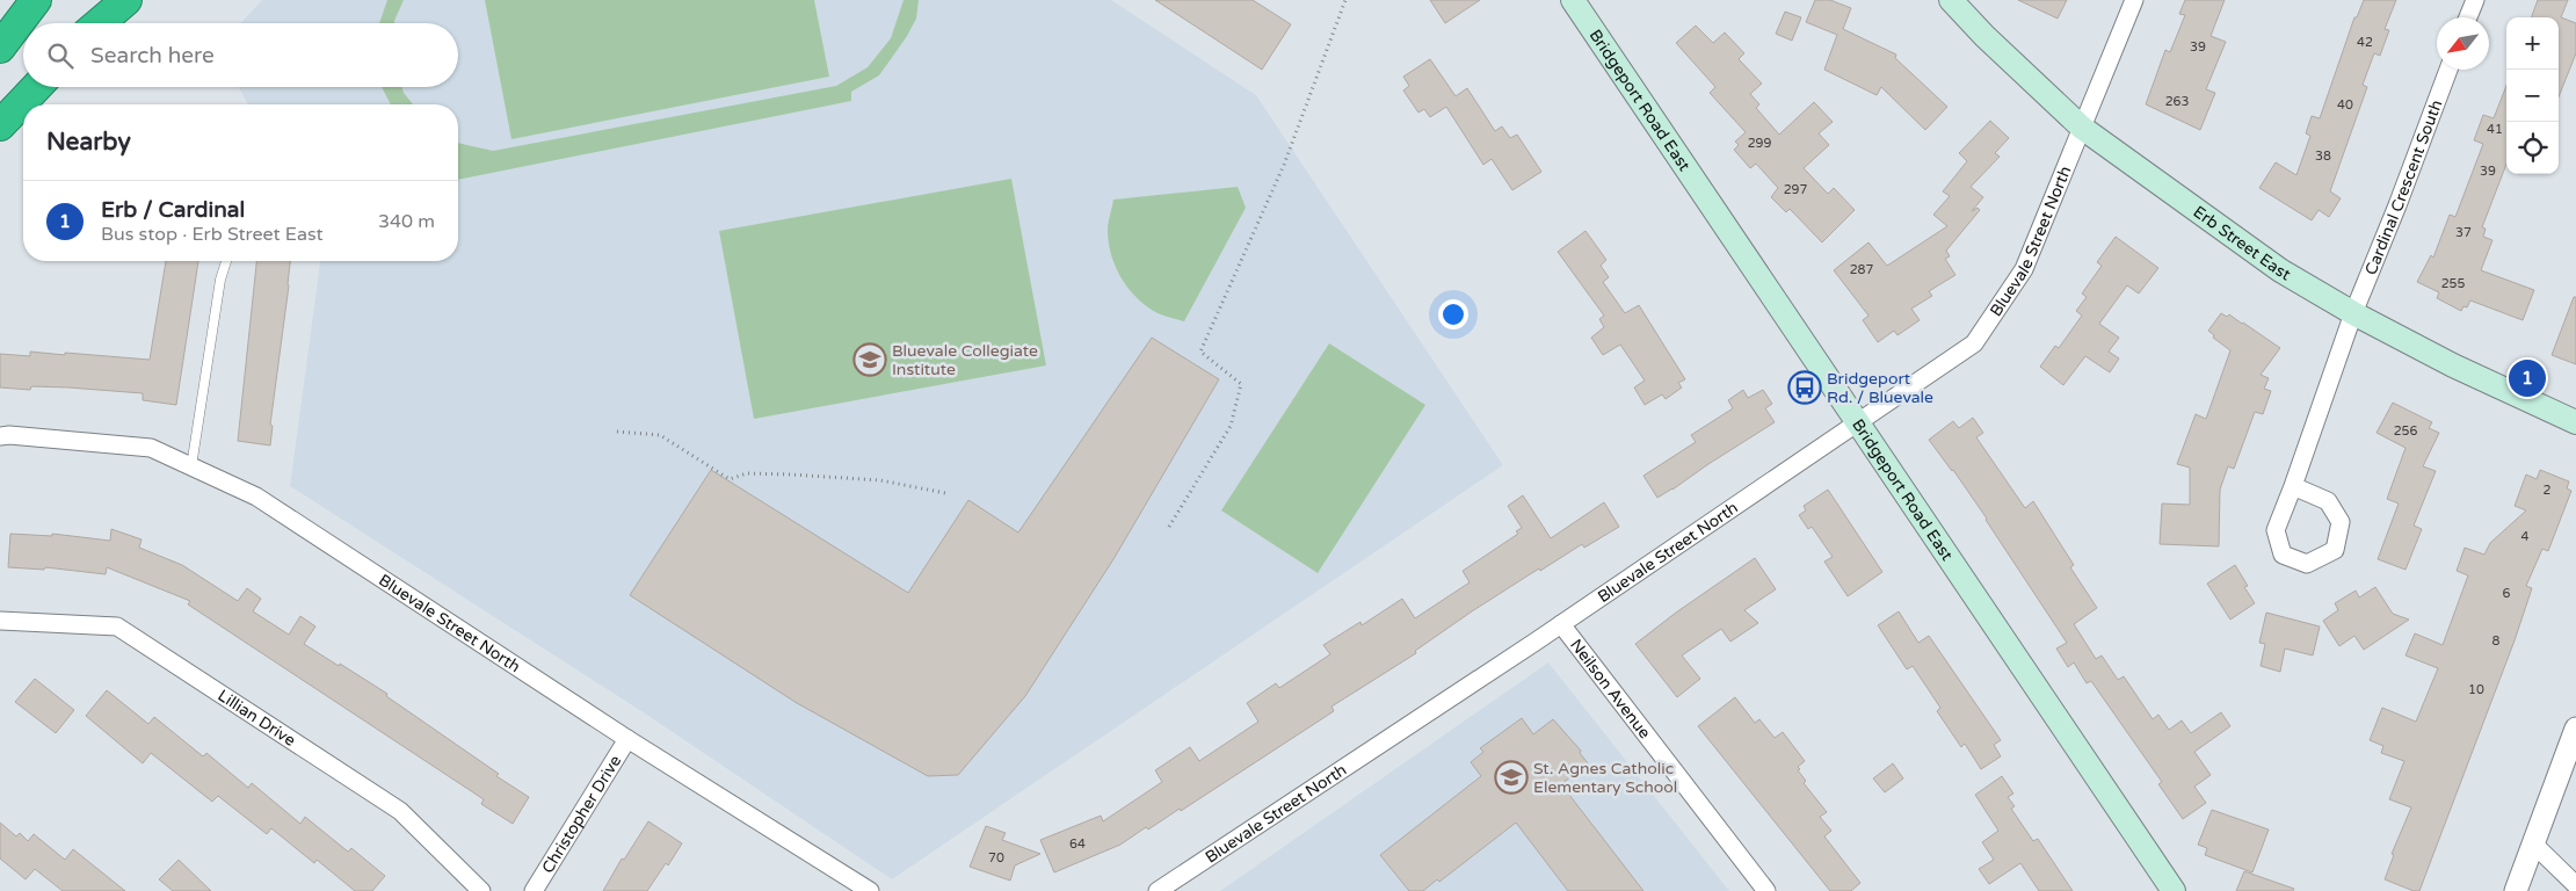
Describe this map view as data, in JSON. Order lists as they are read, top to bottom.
{
  "streets": {
    "main road": ["Bridgeport Road East", "Erb Street East"],
    "street": [
      "Cardinal Crescent South",
      "Bluevale Street North",
      "Neilson Avenue",
      "Lillian Drive",
      "Christopher Drive"
    ]
  },
  "crossings": [
    ["Bridgeport Road East", "Bluevale Street North"],
    ["Cardinal Crescent South", "Erb Street East"],
    ["Bluevale Street North", "Erb Street East"],
    ["Bluevale Street North", "Neilson Avenue"],
    ["Bluevale Street North", "Christopher Drive"]
  ],
  "places": {
    "school or university": ["Bluevale Collegiate Institute", "St. Agnes Catholic Elementary School"],
    "bus stop": ["Bridgeport Rd. / Bluevale"]
  },
  "house_numbers": [
    "42",
    "39",
    "263",
    "40",
    "41",
    "299",
    "38",
    "39",
    "297",
    "37",
    "287",
    "255",
    "256",
    "2",
    "4",
    "6",
    "8",
    "10",
    "64",
    "70"
  ],
  "north": "bottom left",
  "page": {
    "map_buttons": ["+", "−"],
    "search": "Search here",
    "heading": "Nearby",
    "list": [
      {
        "mark": "1",
        "name": "Erb / Cardinal",
        "note": "Bus stop · Erb Street East",
        "value": "340 m"
      }
    ],
    "pins": "1"
  }
}
